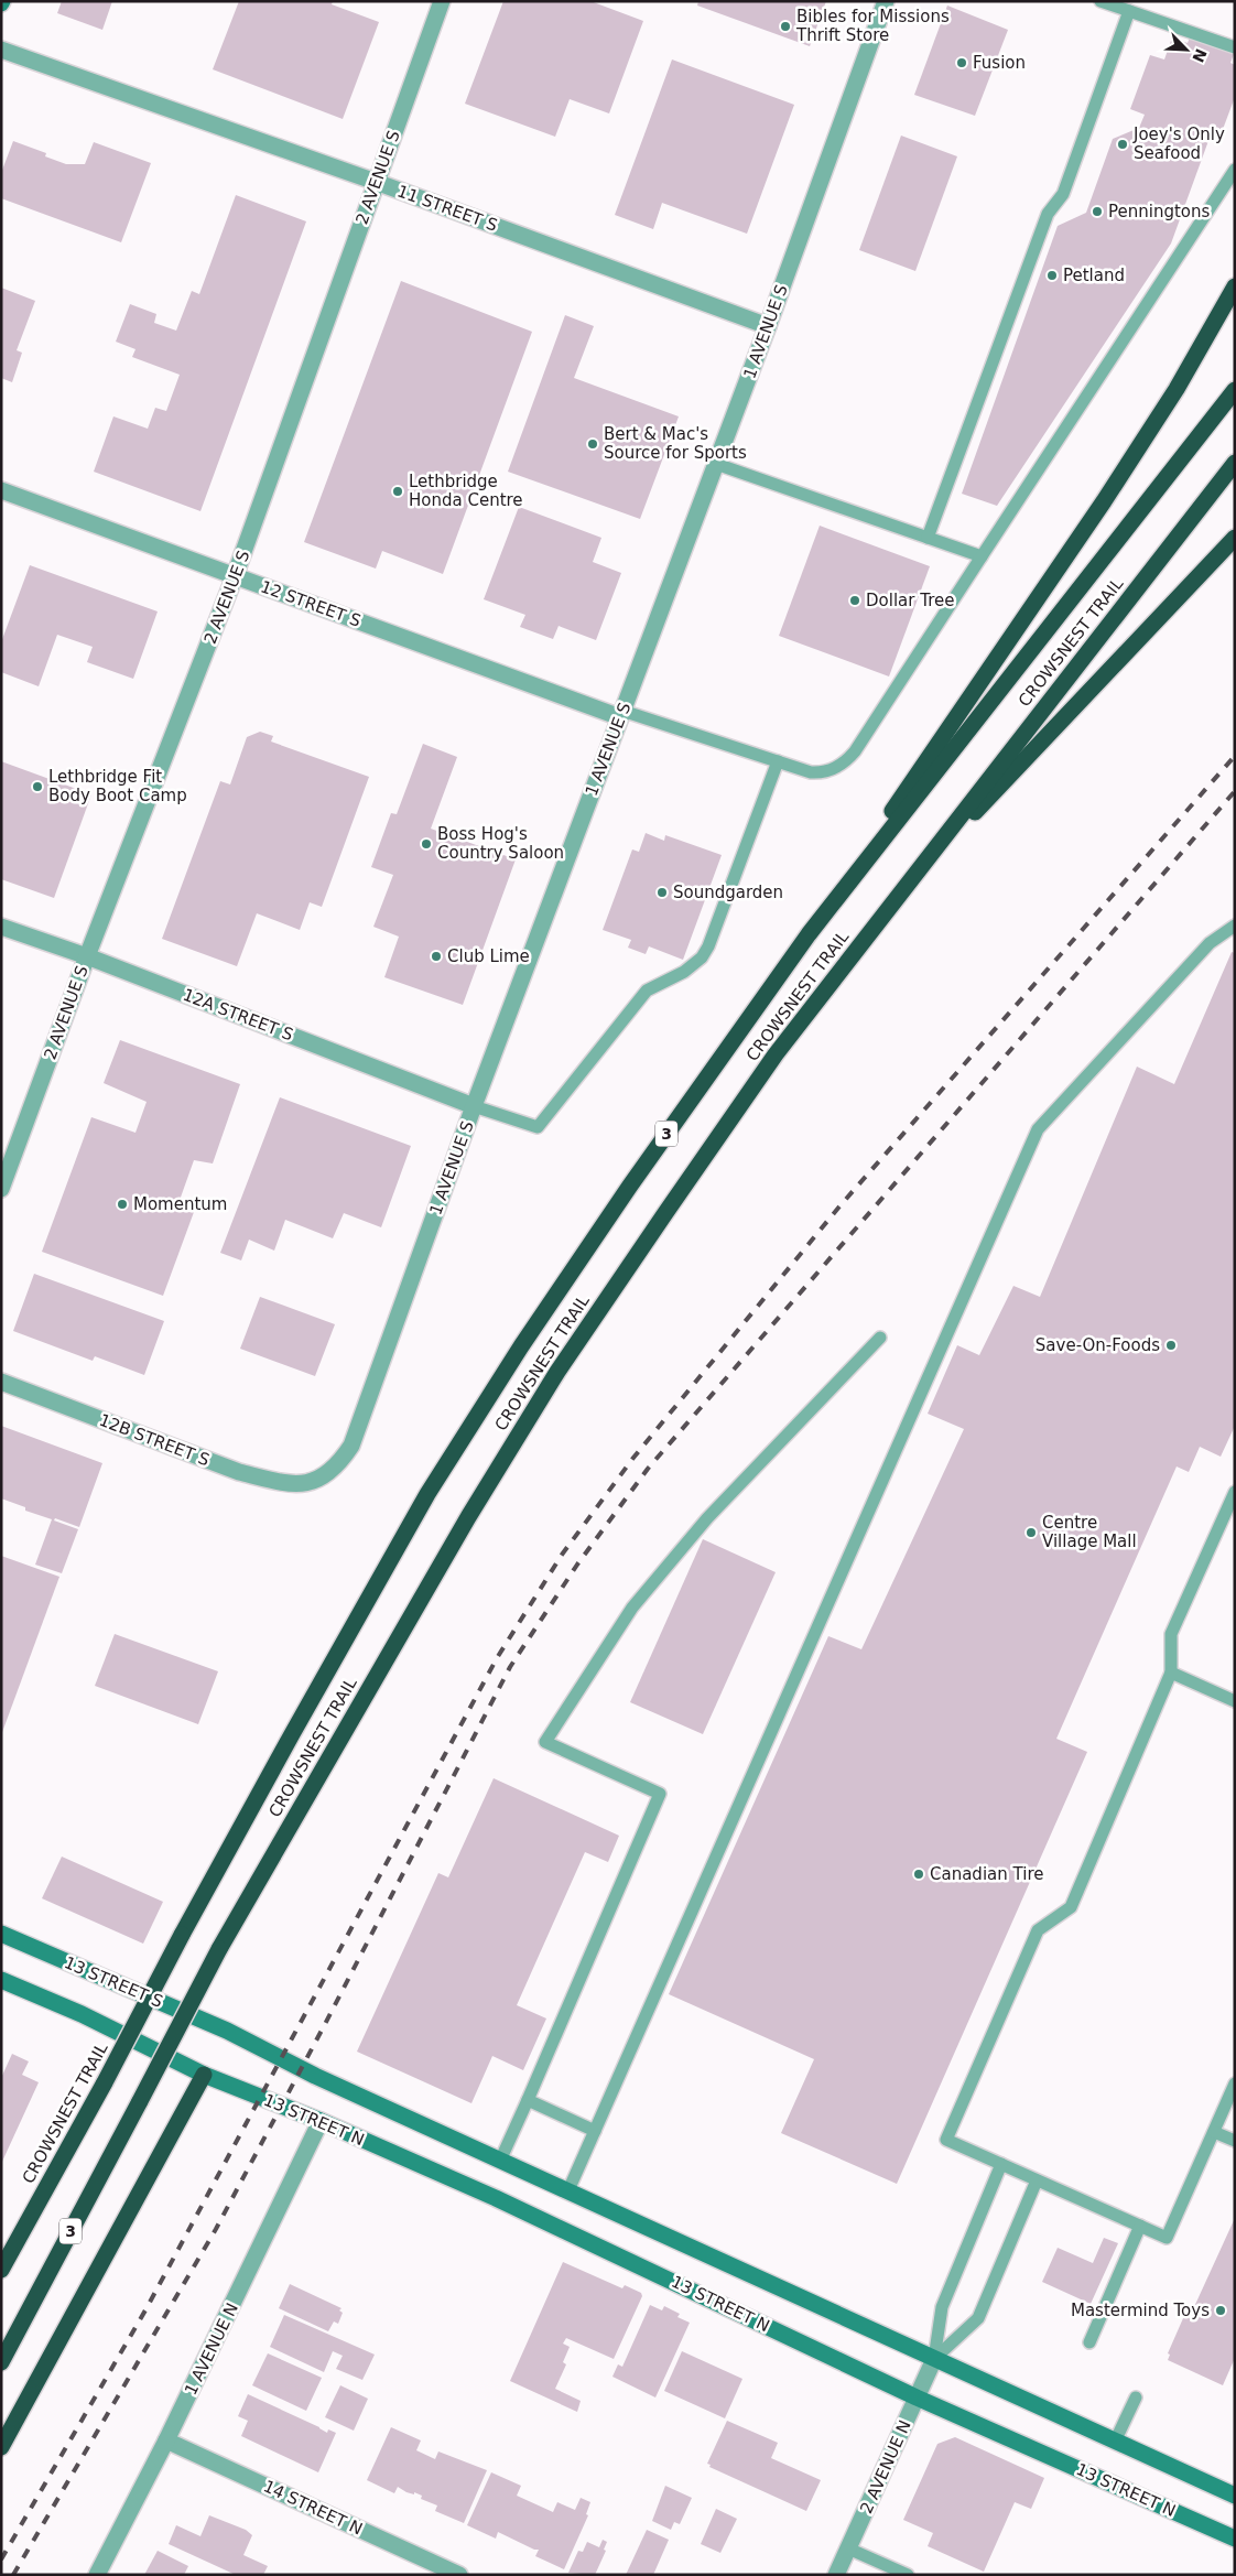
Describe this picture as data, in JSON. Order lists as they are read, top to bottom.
{
  "streets": {
    "highway": ["CROWSNEST TRAIL", "3"],
    "street": [
      "2 AVENUE S",
      "11 STREET S",
      "1 AVENUE S",
      "12 STREET S",
      "12A STREET S",
      "12B STREET S",
      "13 STREET S",
      "13 STREET N",
      "1 AVENUE N",
      "2 AVENUE N",
      "14 STREET N"
    ]
  },
  "crossings": [
    ["2 AVENUE S", "11 STREET S"],
    ["2 AVENUE S", "12 STREET S"],
    ["2 AVENUE S", "12A STREET S"],
    ["11 STREET S", "1 AVENUE S"],
    ["1 AVENUE S", "12 STREET S"],
    ["1 AVENUE S", "12A STREET S"],
    ["1 AVENUE S", "12B STREET S"],
    ["13 STREET N", "1 AVENUE N"],
    ["13 STREET N", "2 AVENUE N"],
    ["1 AVENUE N", "14 STREET N"]
  ],
  "places": [
    "Bibles for Missions Thrift Store",
    "Fusion",
    "Joey's Only Seafood",
    "Penningtons",
    "Petland",
    "Bert & Mac's Source for Sports",
    "Lethbridge Honda Centre",
    "Dollar Tree",
    "Lethbridge Fit Body Boot Camp",
    "Boss Hog's Country Saloon",
    "Soundgarden",
    "Club Lime",
    "Momentum",
    "Save-On-Foods",
    "Centre Village Mall",
    "Canadian Tire",
    "Mastermind Toys"
  ],
  "north": "bottom right"
}
